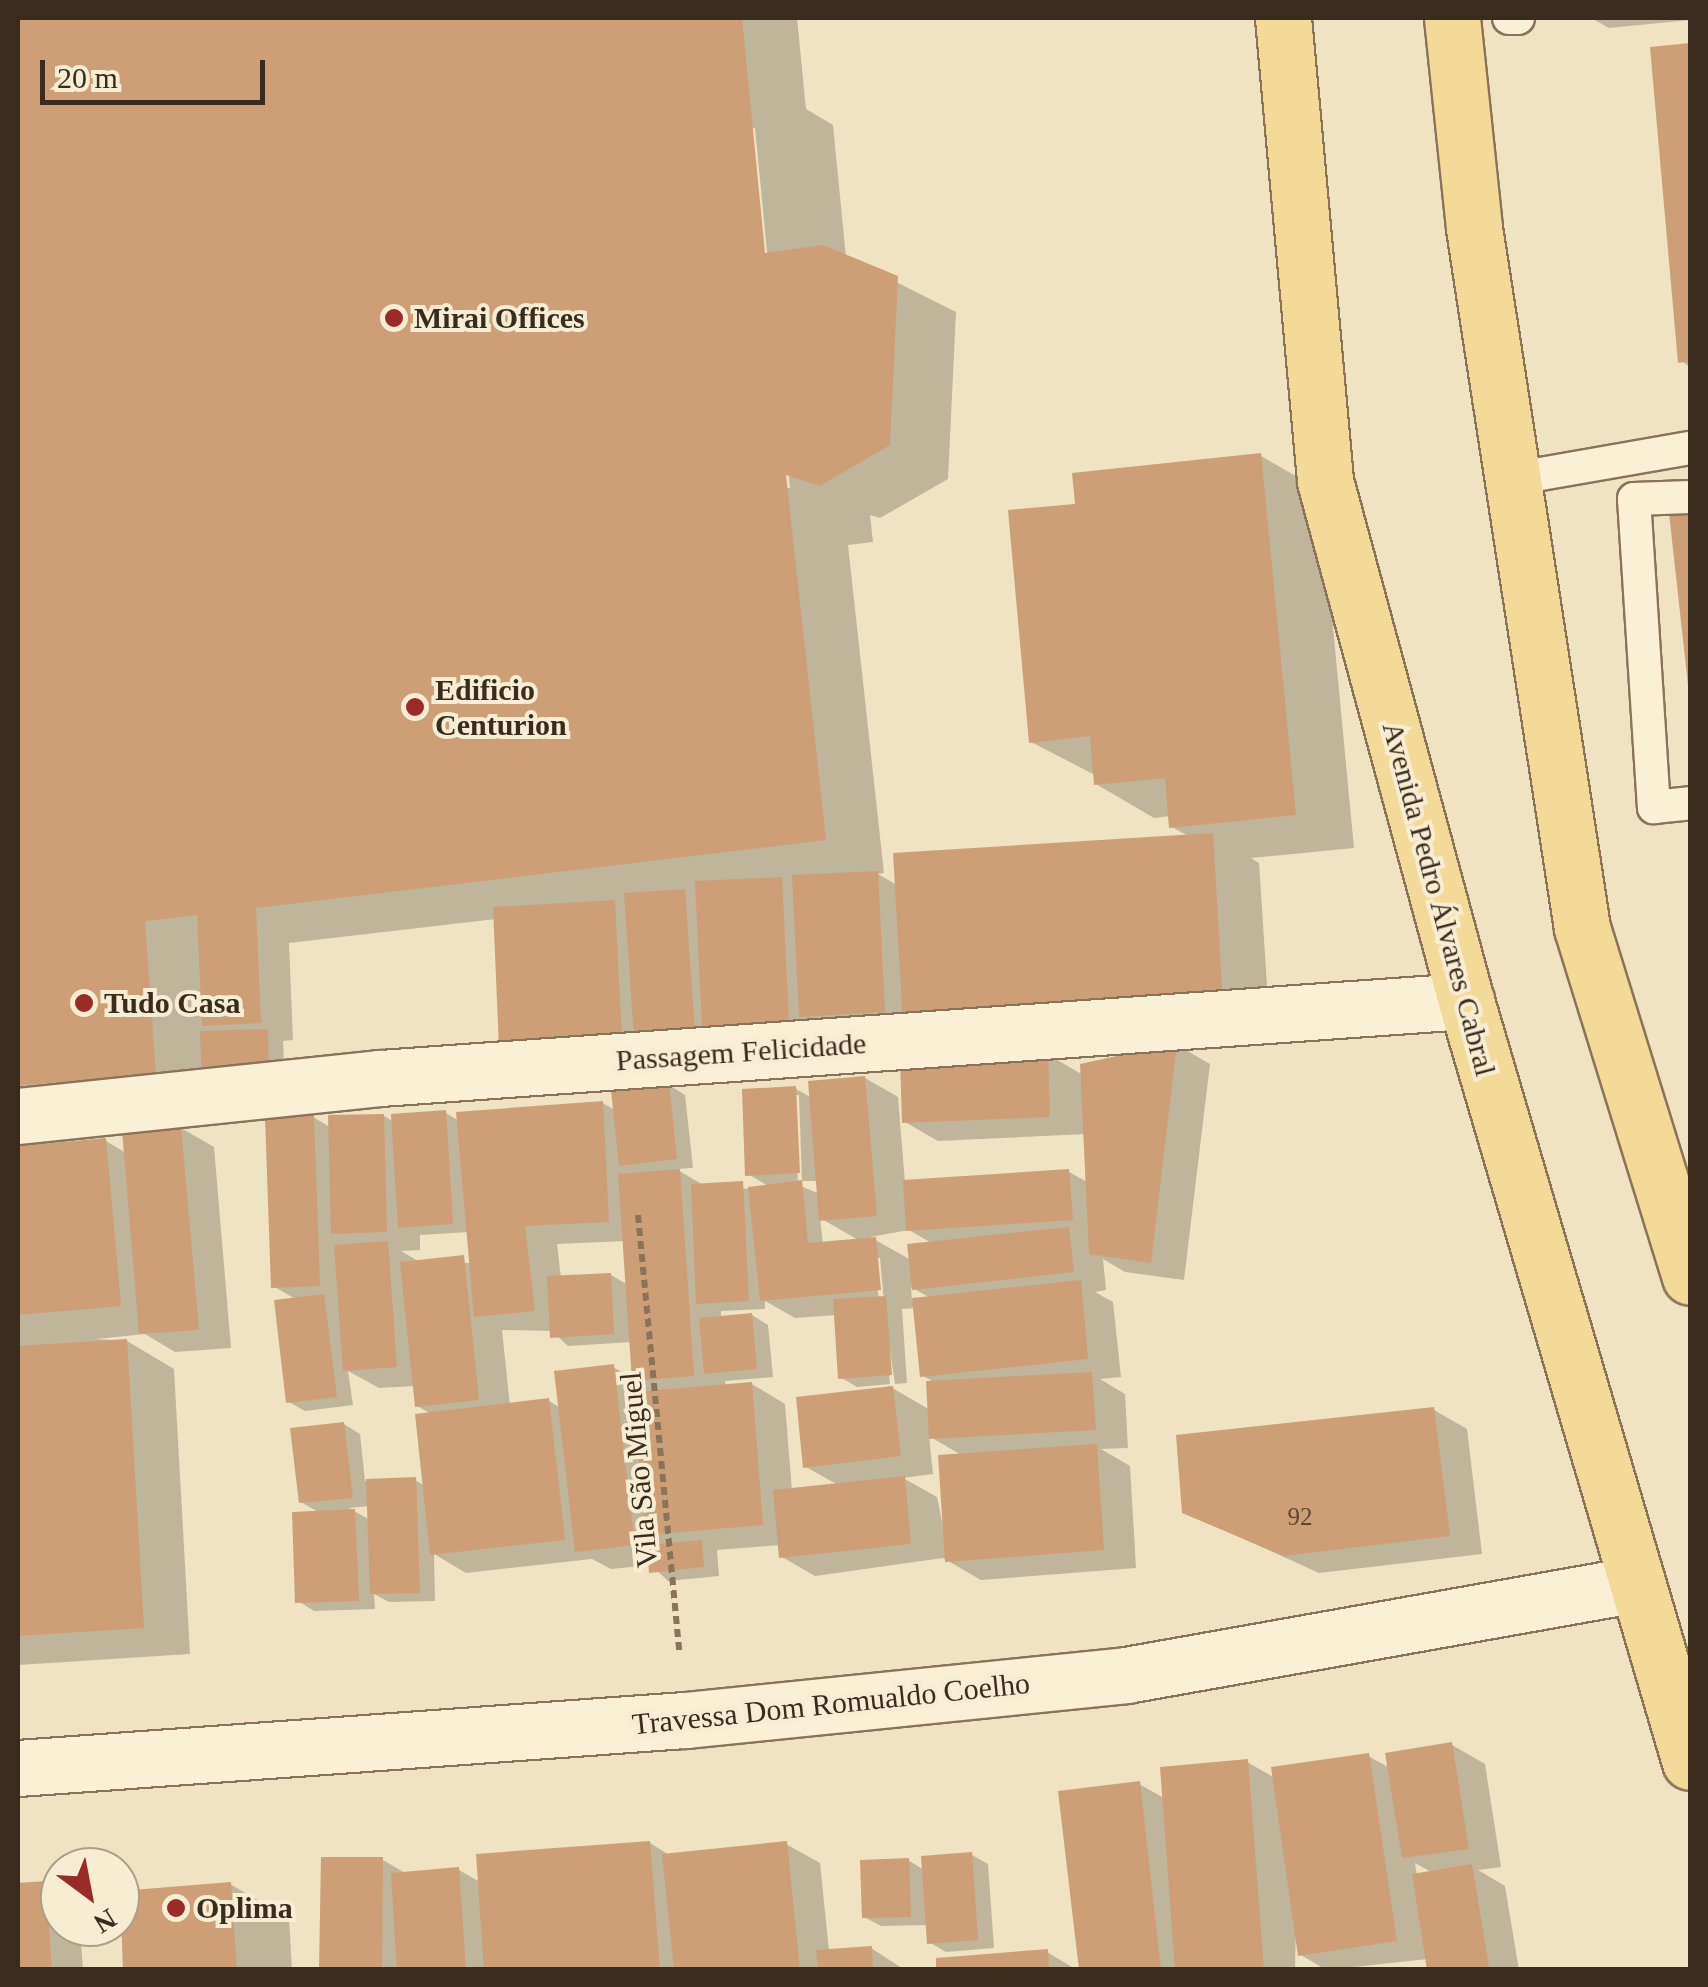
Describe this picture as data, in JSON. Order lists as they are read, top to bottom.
{
  "streets": {
    "main road": ["Avenida Pedro Álvares Cabral"],
    "street": ["Passagem Felicidade", "Travessa Dom Romualdo Coelho"],
    "path": ["Vila São Miguel"]
  },
  "crossings": [
    ["Avenida Pedro Álvares Cabral", "Passagem Felicidade"],
    ["Avenida Pedro Álvares Cabral", "Travessa Dom Romualdo Coelho"],
    ["Vila São Miguel", "Travessa Dom Romualdo Coelho"]
  ],
  "places": [
    "Mirai Offices",
    "Edificio Centurion",
    "Tudo Casa",
    "Oplima"
  ],
  "house_numbers": ["92"],
  "scale_bar": "20 m",
  "north": "bottom right"
}
